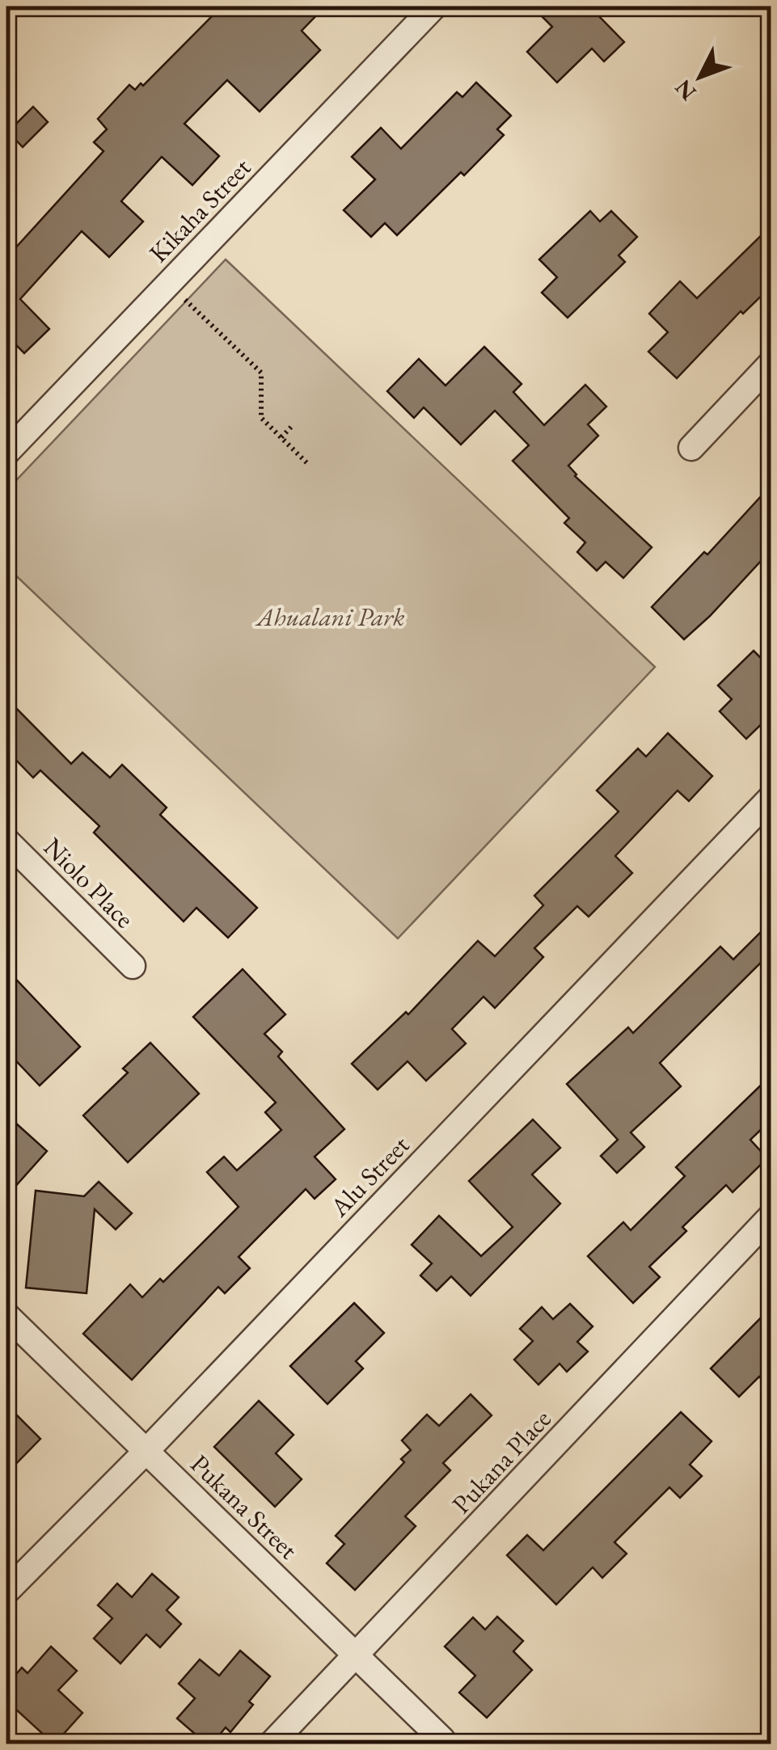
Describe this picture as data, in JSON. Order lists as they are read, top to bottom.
{
  "streets": {
    "street": [
      "Kikaha Street",
      "Niolo Place",
      "Alu Street",
      "Pukana Place",
      "Pukana Street"
    ]
  },
  "crossings": [
    ["Alu Street", "Pukana Street"],
    ["Pukana Place", "Pukana Street"]
  ],
  "parks": ["Ahualani Park"],
  "north": "bottom left"
}
